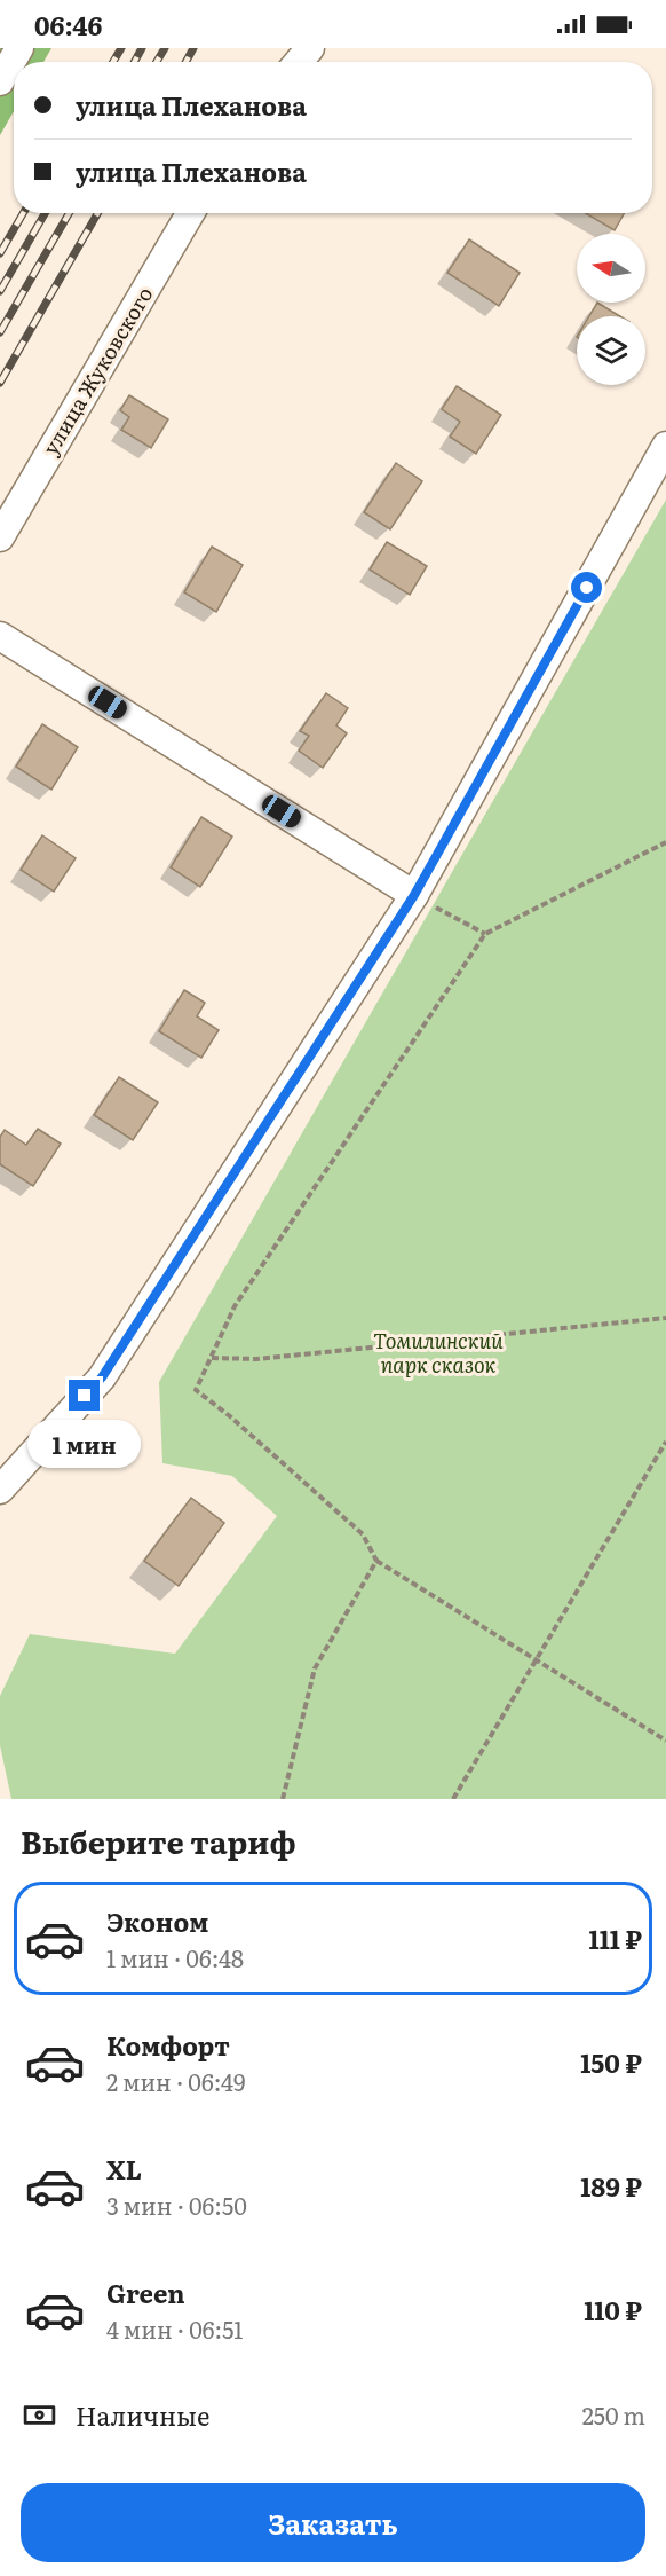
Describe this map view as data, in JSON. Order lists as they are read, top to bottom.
{
  "streets": {
    "street": ["улица Жуковского"]
  },
  "parks": ["Томилинский парк сказок"],
  "north": "left",
  "page": {
    "status": "06:46",
    "banner": ["улица Плеханова", "улица Плеханова"],
    "bubble": "1 мин",
    "heading": "Выберите тариф",
    "list": [
      {
        "name": "Эконом",
        "note": "1 мин · 06:48",
        "value": "111 ₽"
      },
      {
        "name": "Комфорт",
        "note": "2 мин · 06:49",
        "value": "150 ₽"
      },
      {
        "name": "XL",
        "note": "3 мин · 06:50",
        "value": "189 ₽"
      },
      {
        "name": "Green",
        "note": "4 мин · 06:51",
        "value": "110 ₽"
      }
    ],
    "pay": ["Наличные", "250 m"],
    "buttons": "Заказать"
  }
}
